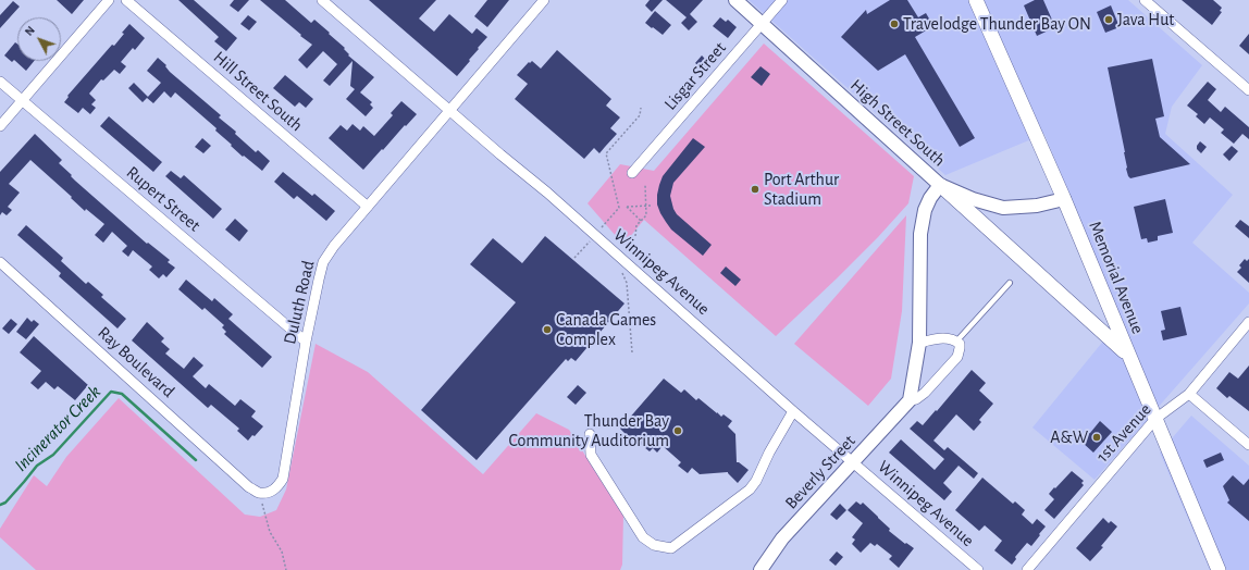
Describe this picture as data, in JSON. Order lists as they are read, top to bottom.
{
  "streets": {
    "main road": ["Memorial Avenue"],
    "street": [
      "Lisgar Street",
      "Hill Street South",
      "High Street South",
      "Rupert Street",
      "Winnipeg Avenue",
      "Duluth Road",
      "Ray Boulevard",
      "1st Avenue",
      "Beverly Street"
    ]
  },
  "crossings": [
    ["Lisgar Street", "High Street South"],
    ["Hill Street South", "Duluth Road"],
    ["High Street South", "Memorial Avenue"],
    ["Rupert Street", "Duluth Road"],
    ["Winnipeg Avenue", "Duluth Road"],
    ["Winnipeg Avenue", "Beverly Street"],
    ["Memorial Avenue", "1st Avenue"],
    ["Duluth Road", "Ray Boulevard"]
  ],
  "water": ["Incinerator Creek"],
  "places": [
    "Java Hut",
    "Travelodge Thunder Bay ON",
    "Port Arthur Stadium",
    "Canada Games Complex",
    "Thunder Bay Community Auditorium",
    "A&W"
  ],
  "north": "top left"
}
